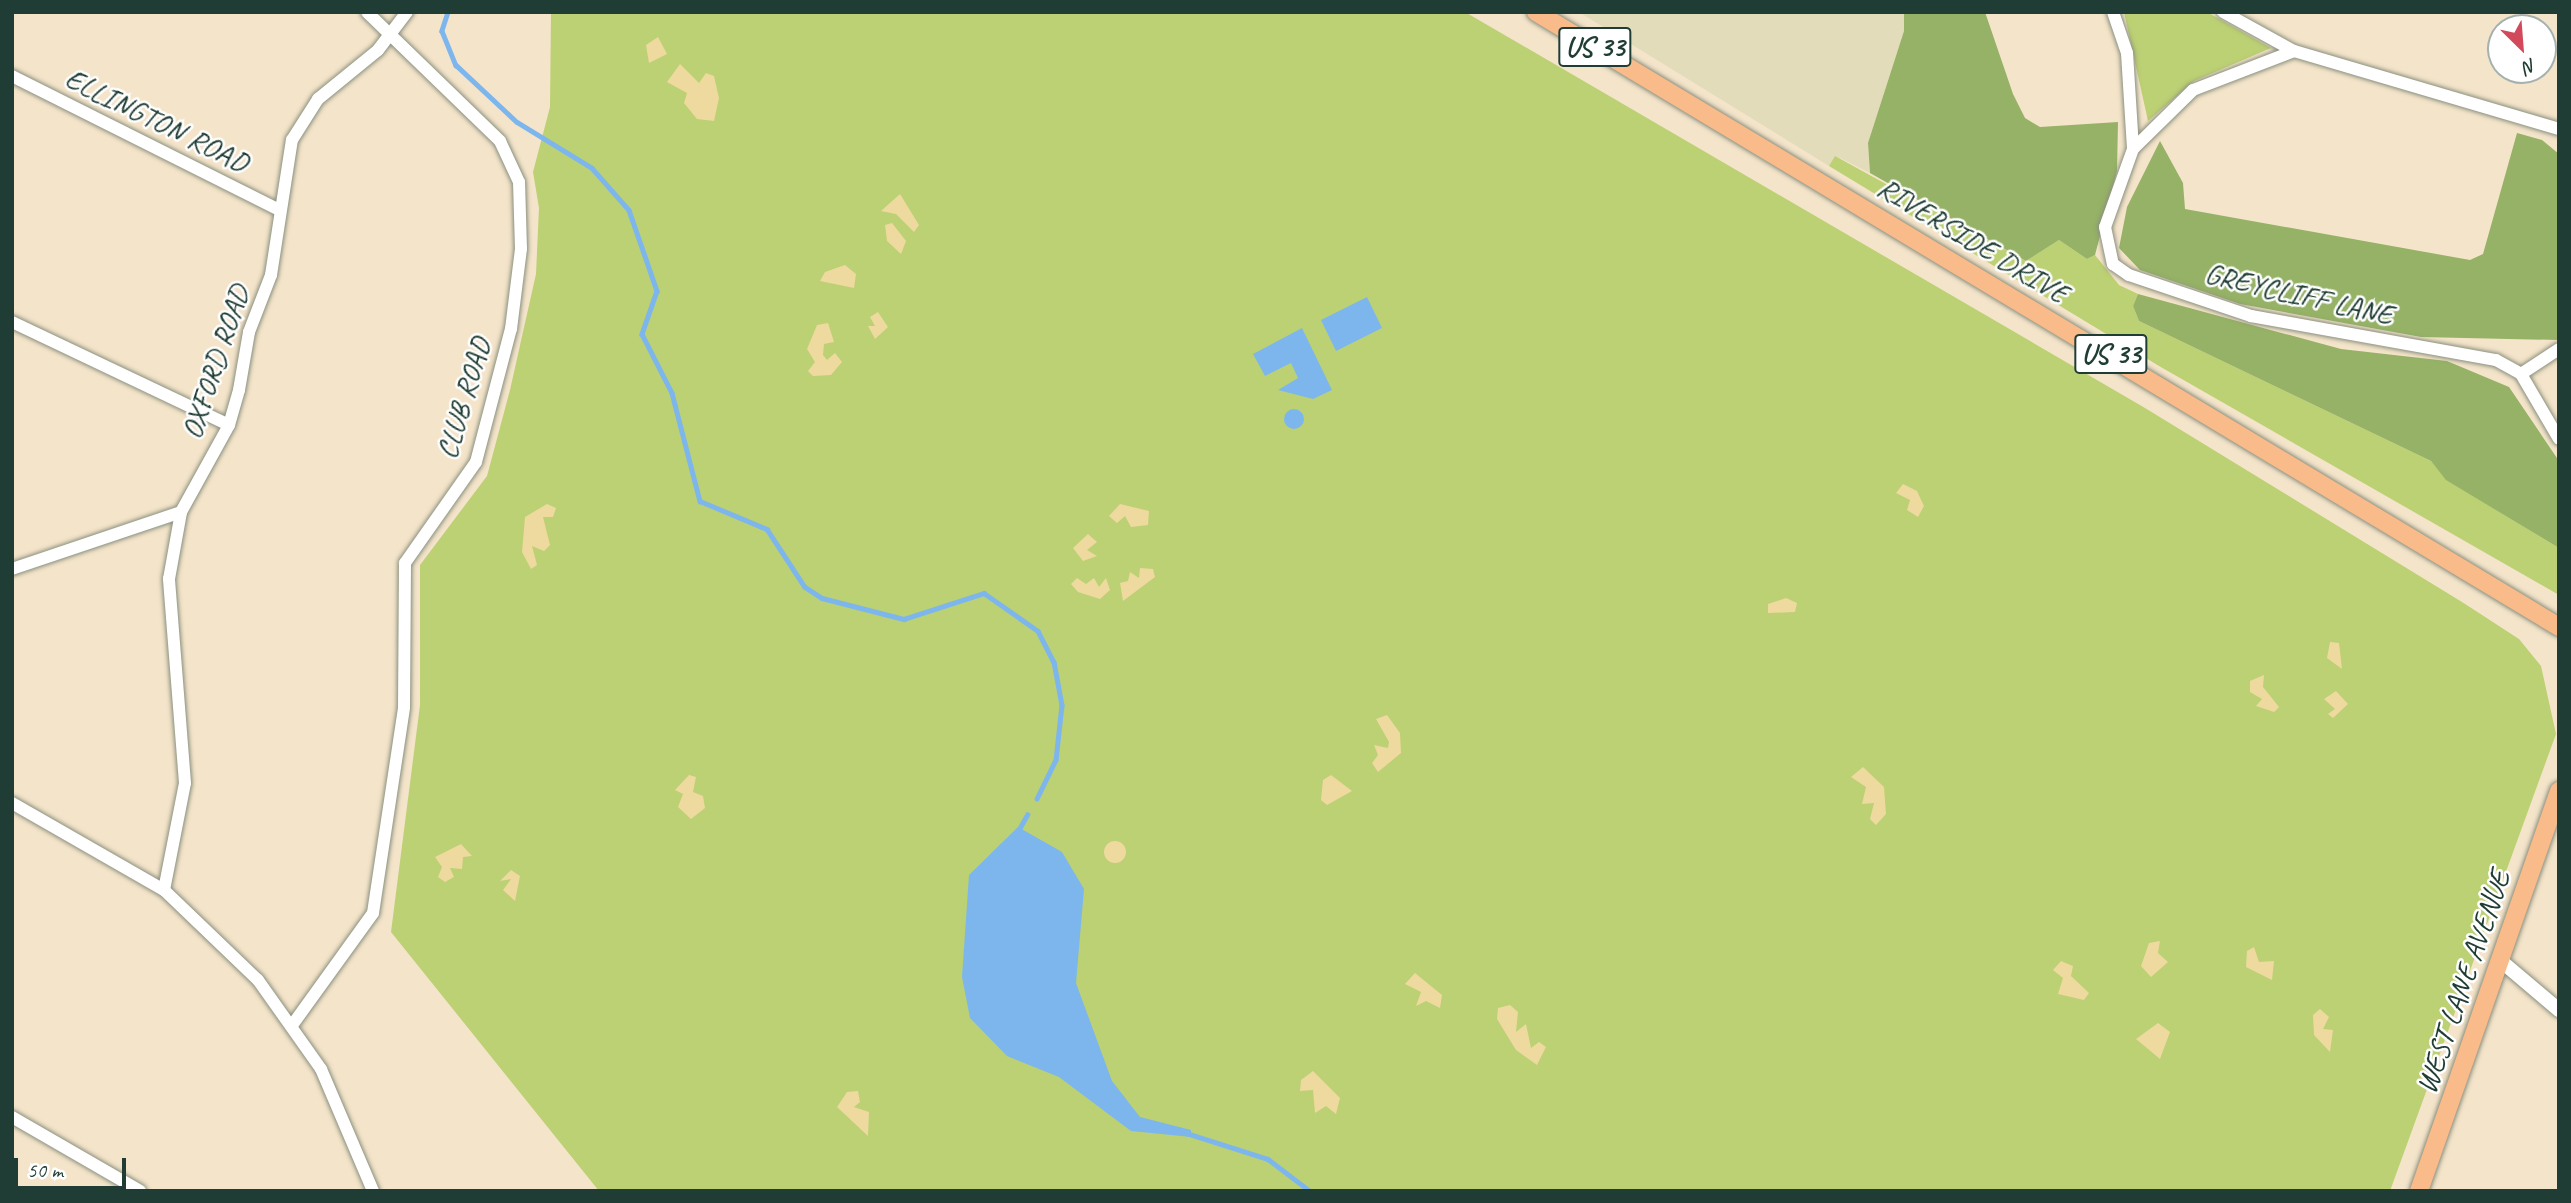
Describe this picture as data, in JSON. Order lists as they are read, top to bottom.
{
  "streets": {
    "main road": ["US 33", "RIVERSIDE DRIVE", "WEST LANE AVENUE"],
    "street": [
      "ELLINGTON ROAD",
      "GREYCLIFF LANE",
      "OXFORD ROAD",
      "CLUB ROAD"
    ]
  },
  "crossings": [
    ["ELLINGTON ROAD", "OXFORD ROAD"],
    ["OXFORD ROAD", "CLUB ROAD"]
  ],
  "scale_bar": "50 m",
  "north": "bottom right"
}
